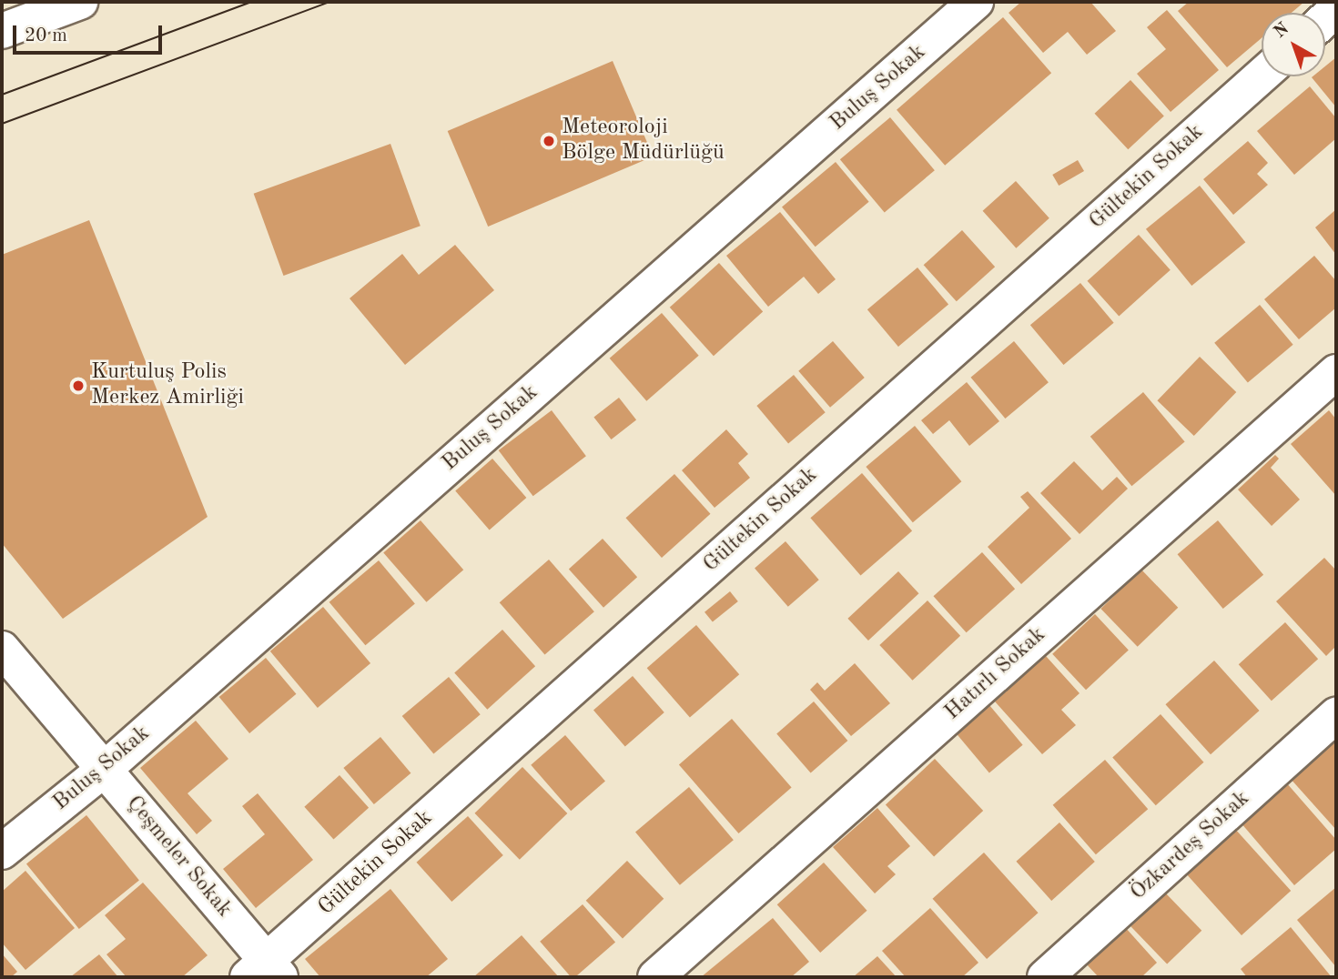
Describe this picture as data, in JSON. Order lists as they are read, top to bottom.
{
  "streets": {
    "street": [
      "Buluş Sokak",
      "Gültekin Sokak",
      "Hatırlı Sokak",
      "Özkardeş Sokak",
      "Çeşmeler Sokak"
    ]
  },
  "crossings": [
    ["Buluş Sokak", "Çeşmeler Sokak"],
    ["Gültekin Sokak", "Çeşmeler Sokak"]
  ],
  "places": ["Meteoroloji Bölge Müdürlüğü", "Kurtuluş Polis Merkez Amirliği"],
  "scale_bar": "20 m",
  "north": "top left"
}
